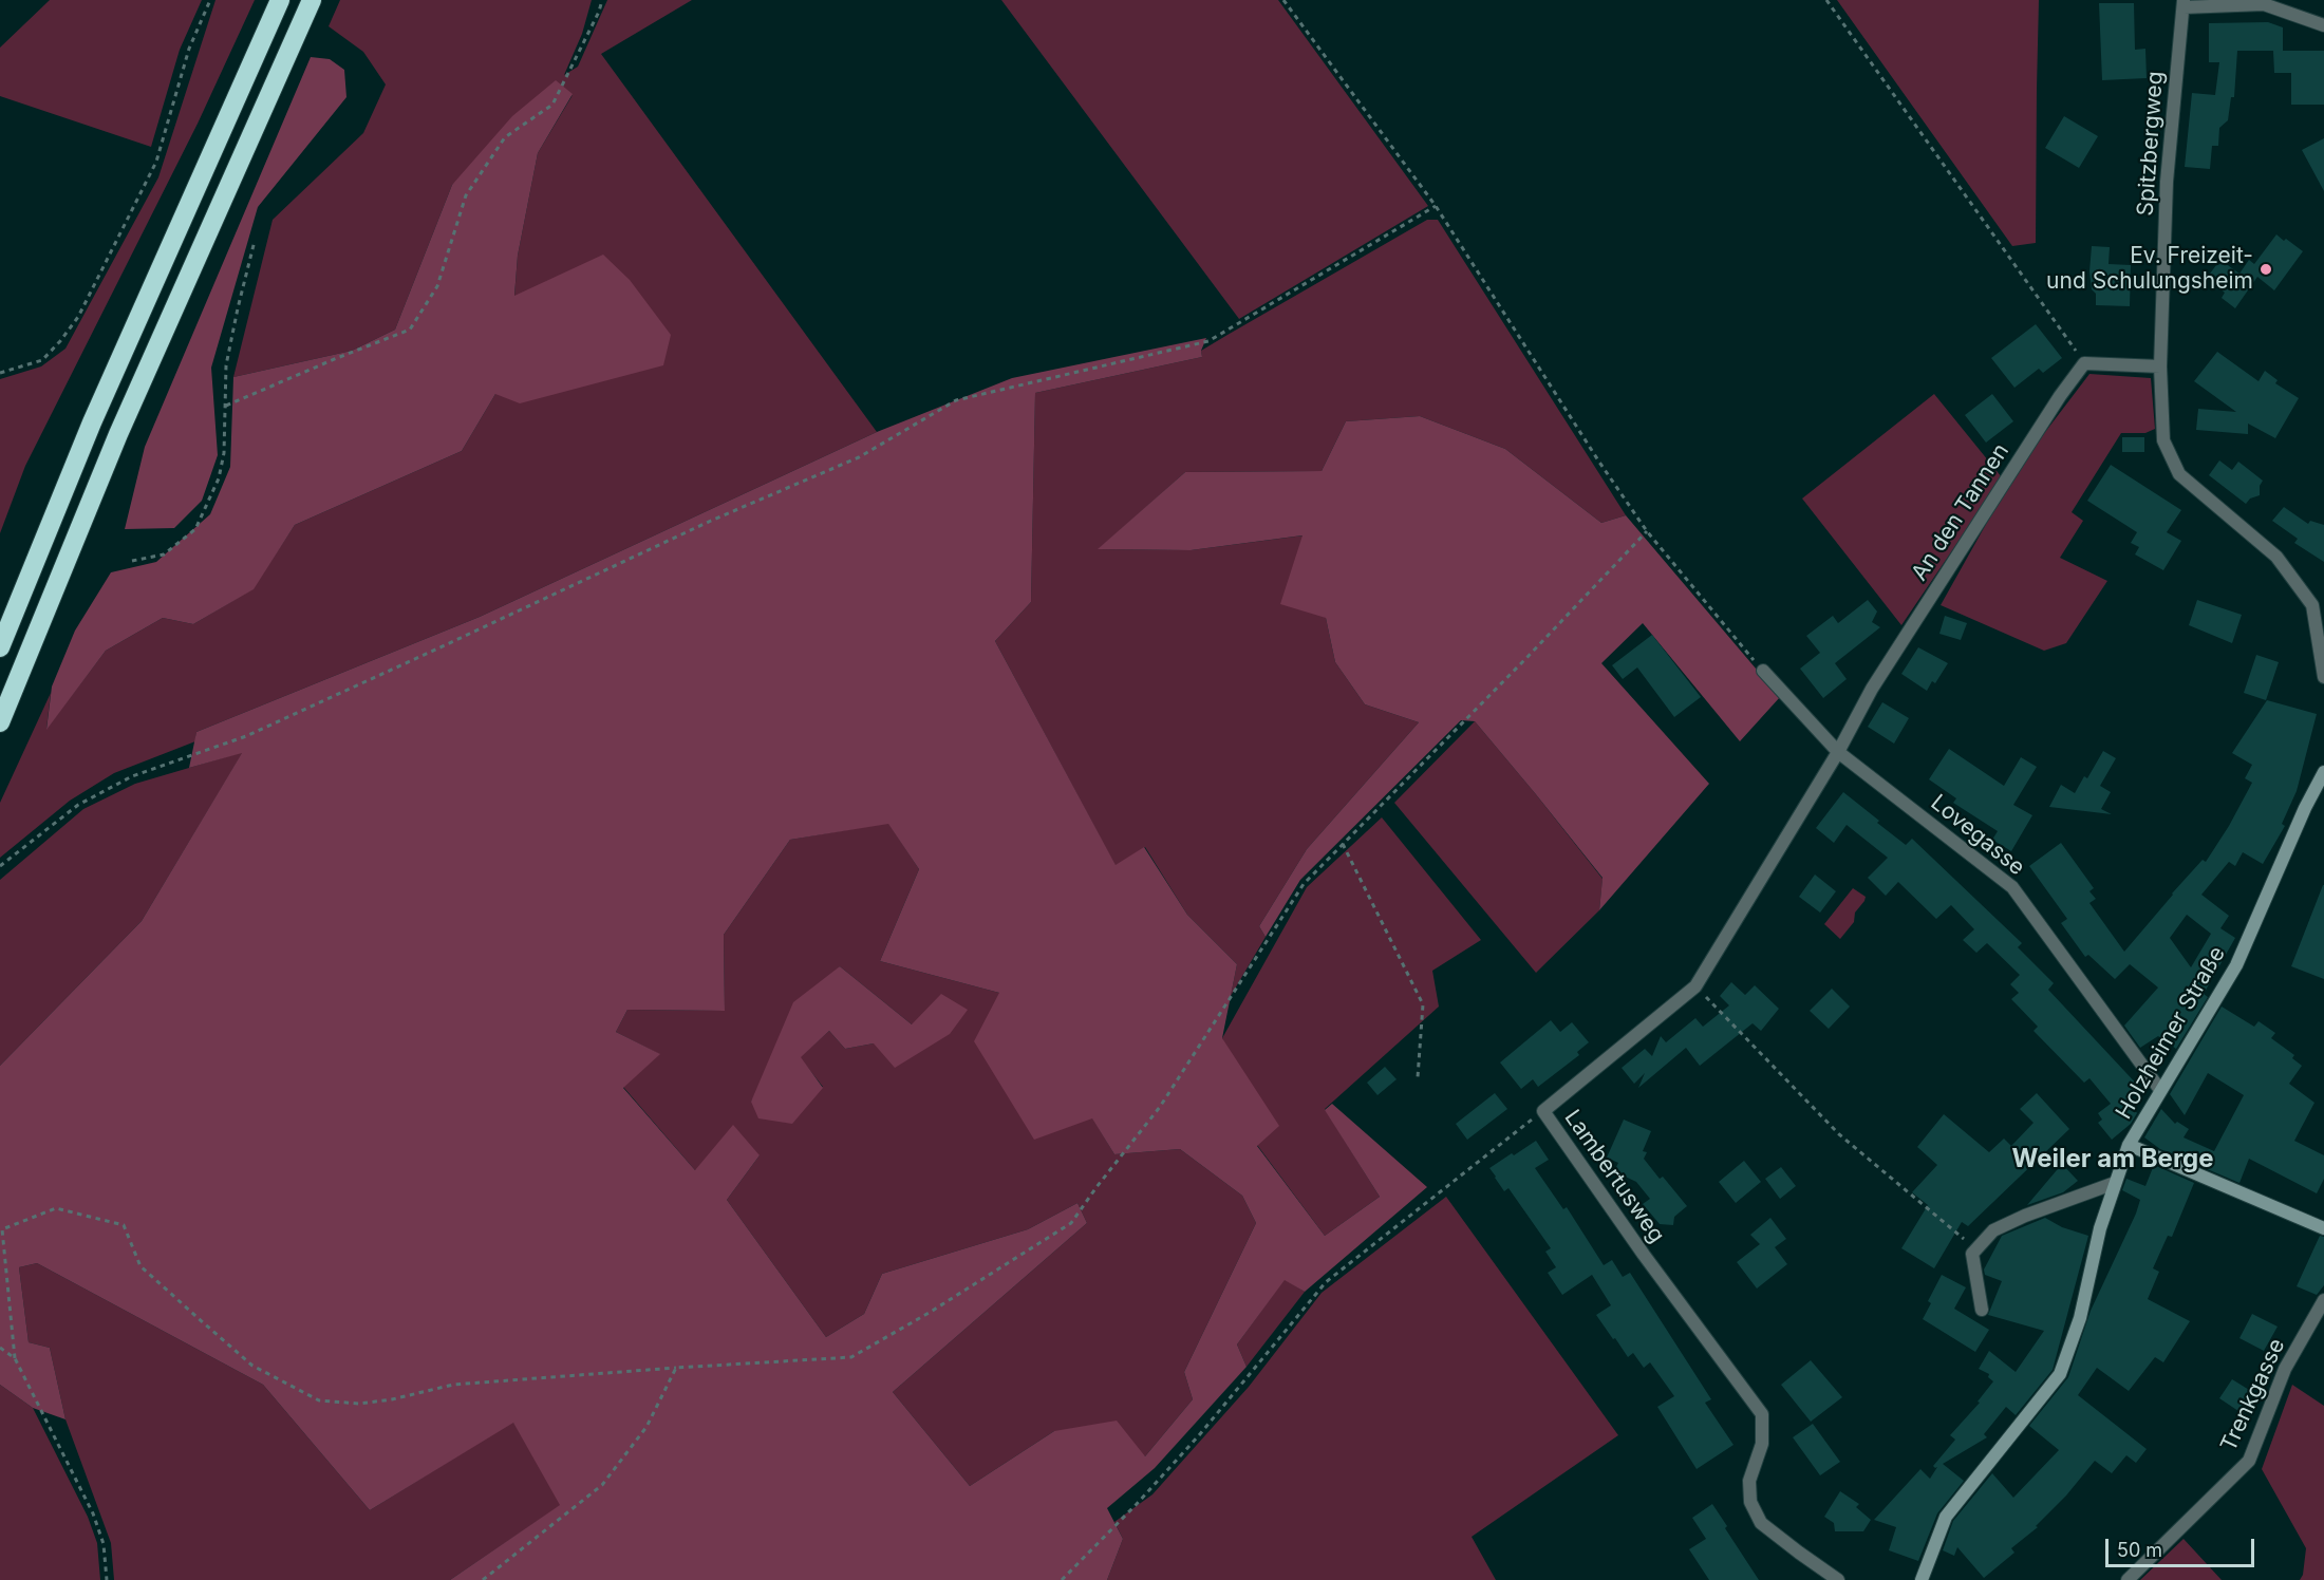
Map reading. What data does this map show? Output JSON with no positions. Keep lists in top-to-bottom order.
{
  "streets": {
    "main road": ["Holzheimer Straße"],
    "street": [
      "Spitzbergweg",
      "An den Tannen",
      "Lovegasse",
      "Lambertusweg",
      "Trenkgasse"
    ]
  },
  "crossings": [
    ["An den Tannen", "Lovegasse"],
    ["An den Tannen", "Lambertusweg"],
    ["Lovegasse", "Holzheimer Straße"],
    ["Lovegasse", "Lambertusweg"]
  ],
  "districts": ["Weiler am Berge"],
  "places": ["Ev. Freizeit- und Schulungsheim"],
  "scale_bar": "50 m"
}
